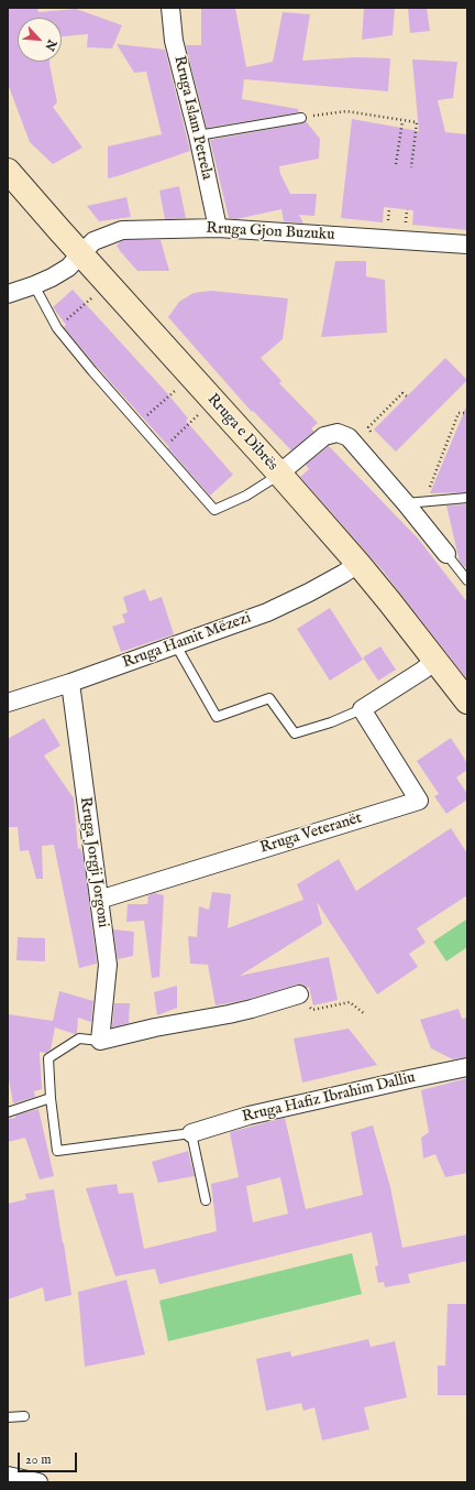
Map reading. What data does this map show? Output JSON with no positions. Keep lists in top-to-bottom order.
{
  "streets": {
    "main road": ["Rruga e Dibrës"],
    "street": [
      "Rruga Islam Petrela",
      "Rruga Gjon Buzuku",
      "Rruga Hamit Mëzezi",
      "Rruga Veteranët",
      "Rruga Jorgji Jorgoni",
      "Rruga Hafiz Ibrahim Dalliu"
    ]
  },
  "crossings": [
    ["Rruga Islam Petrela", "Rruga Gjon Buzuku"],
    ["Rruga Gjon Buzuku", "Rruga e Dibrës"],
    ["Rruga e Dibrës", "Rruga Hamit Mëzezi"],
    ["Rruga Hamit Mëzezi", "Rruga Jorgji Jorgoni"],
    ["Rruga Veteranët", "Rruga Jorgji Jorgoni"]
  ],
  "scale_bar": "20 m",
  "north": "bottom right"
}
